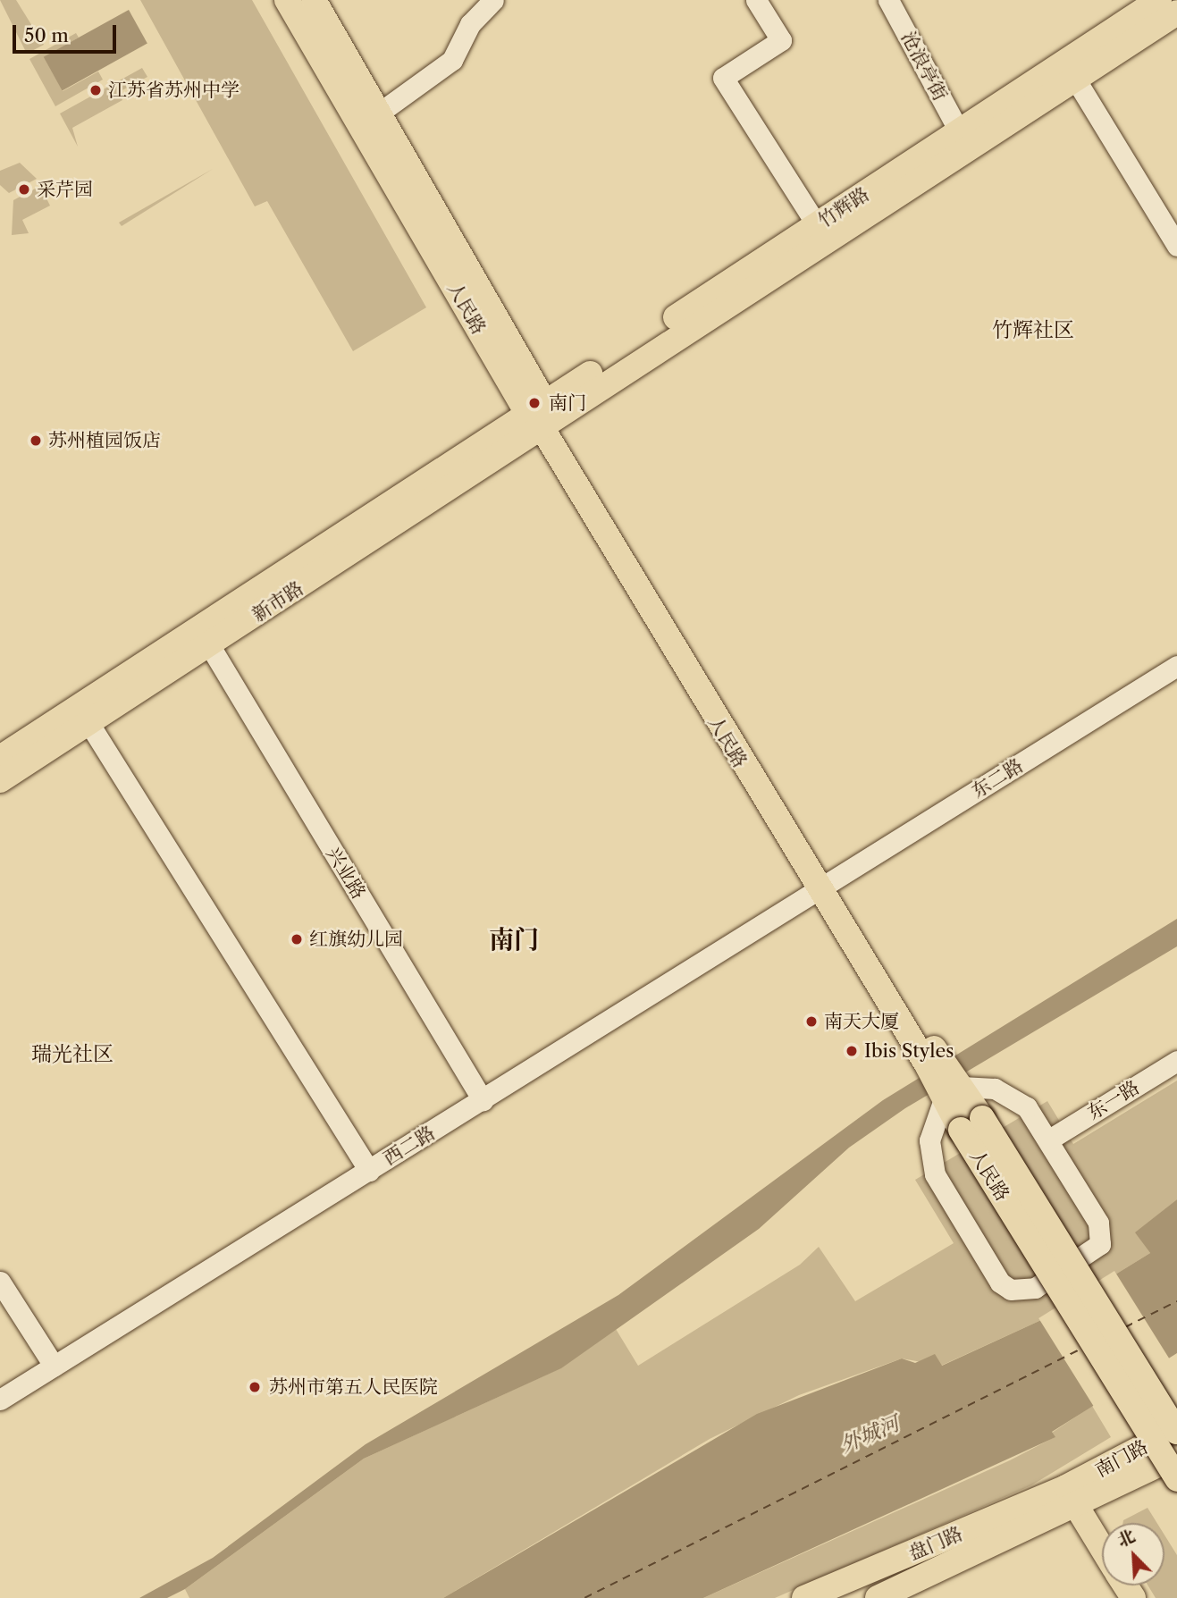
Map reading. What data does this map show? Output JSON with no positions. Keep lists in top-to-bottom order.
{
  "streets": {
    "main road": [
      "竹辉路",
      "人民路",
      "新市路",
      "南门路",
      "盘门路"
    ],
    "street": [
      "沧浪亭街",
      "东二路",
      "兴业路",
      "东一路",
      "西二路"
    ]
  },
  "crossings": [
    ["沧浪亭街", "竹辉路"],
    ["竹辉路", "人民路"],
    ["竹辉路", "新市路"],
    ["人民路", "新市路"],
    ["人民路", "东二路"],
    ["人民路", "西二路"],
    ["人民路", "南门路"],
    ["新市路", "兴业路"],
    ["东二路", "西二路"],
    ["兴业路", "西二路"],
    ["南门路", "盘门路"]
  ],
  "districts": ["竹辉社区", "南门", "瑞光社区"],
  "water": ["外城河"],
  "places": [
    "江苏省苏州中学",
    "采芹园",
    "南门",
    "苏州植园饭店",
    "红旗幼儿园",
    "南天大厦",
    "Ibis Styles",
    "苏州市第五人民医院"
  ],
  "scale_bar": "50 m",
  "north": "top left"
}
